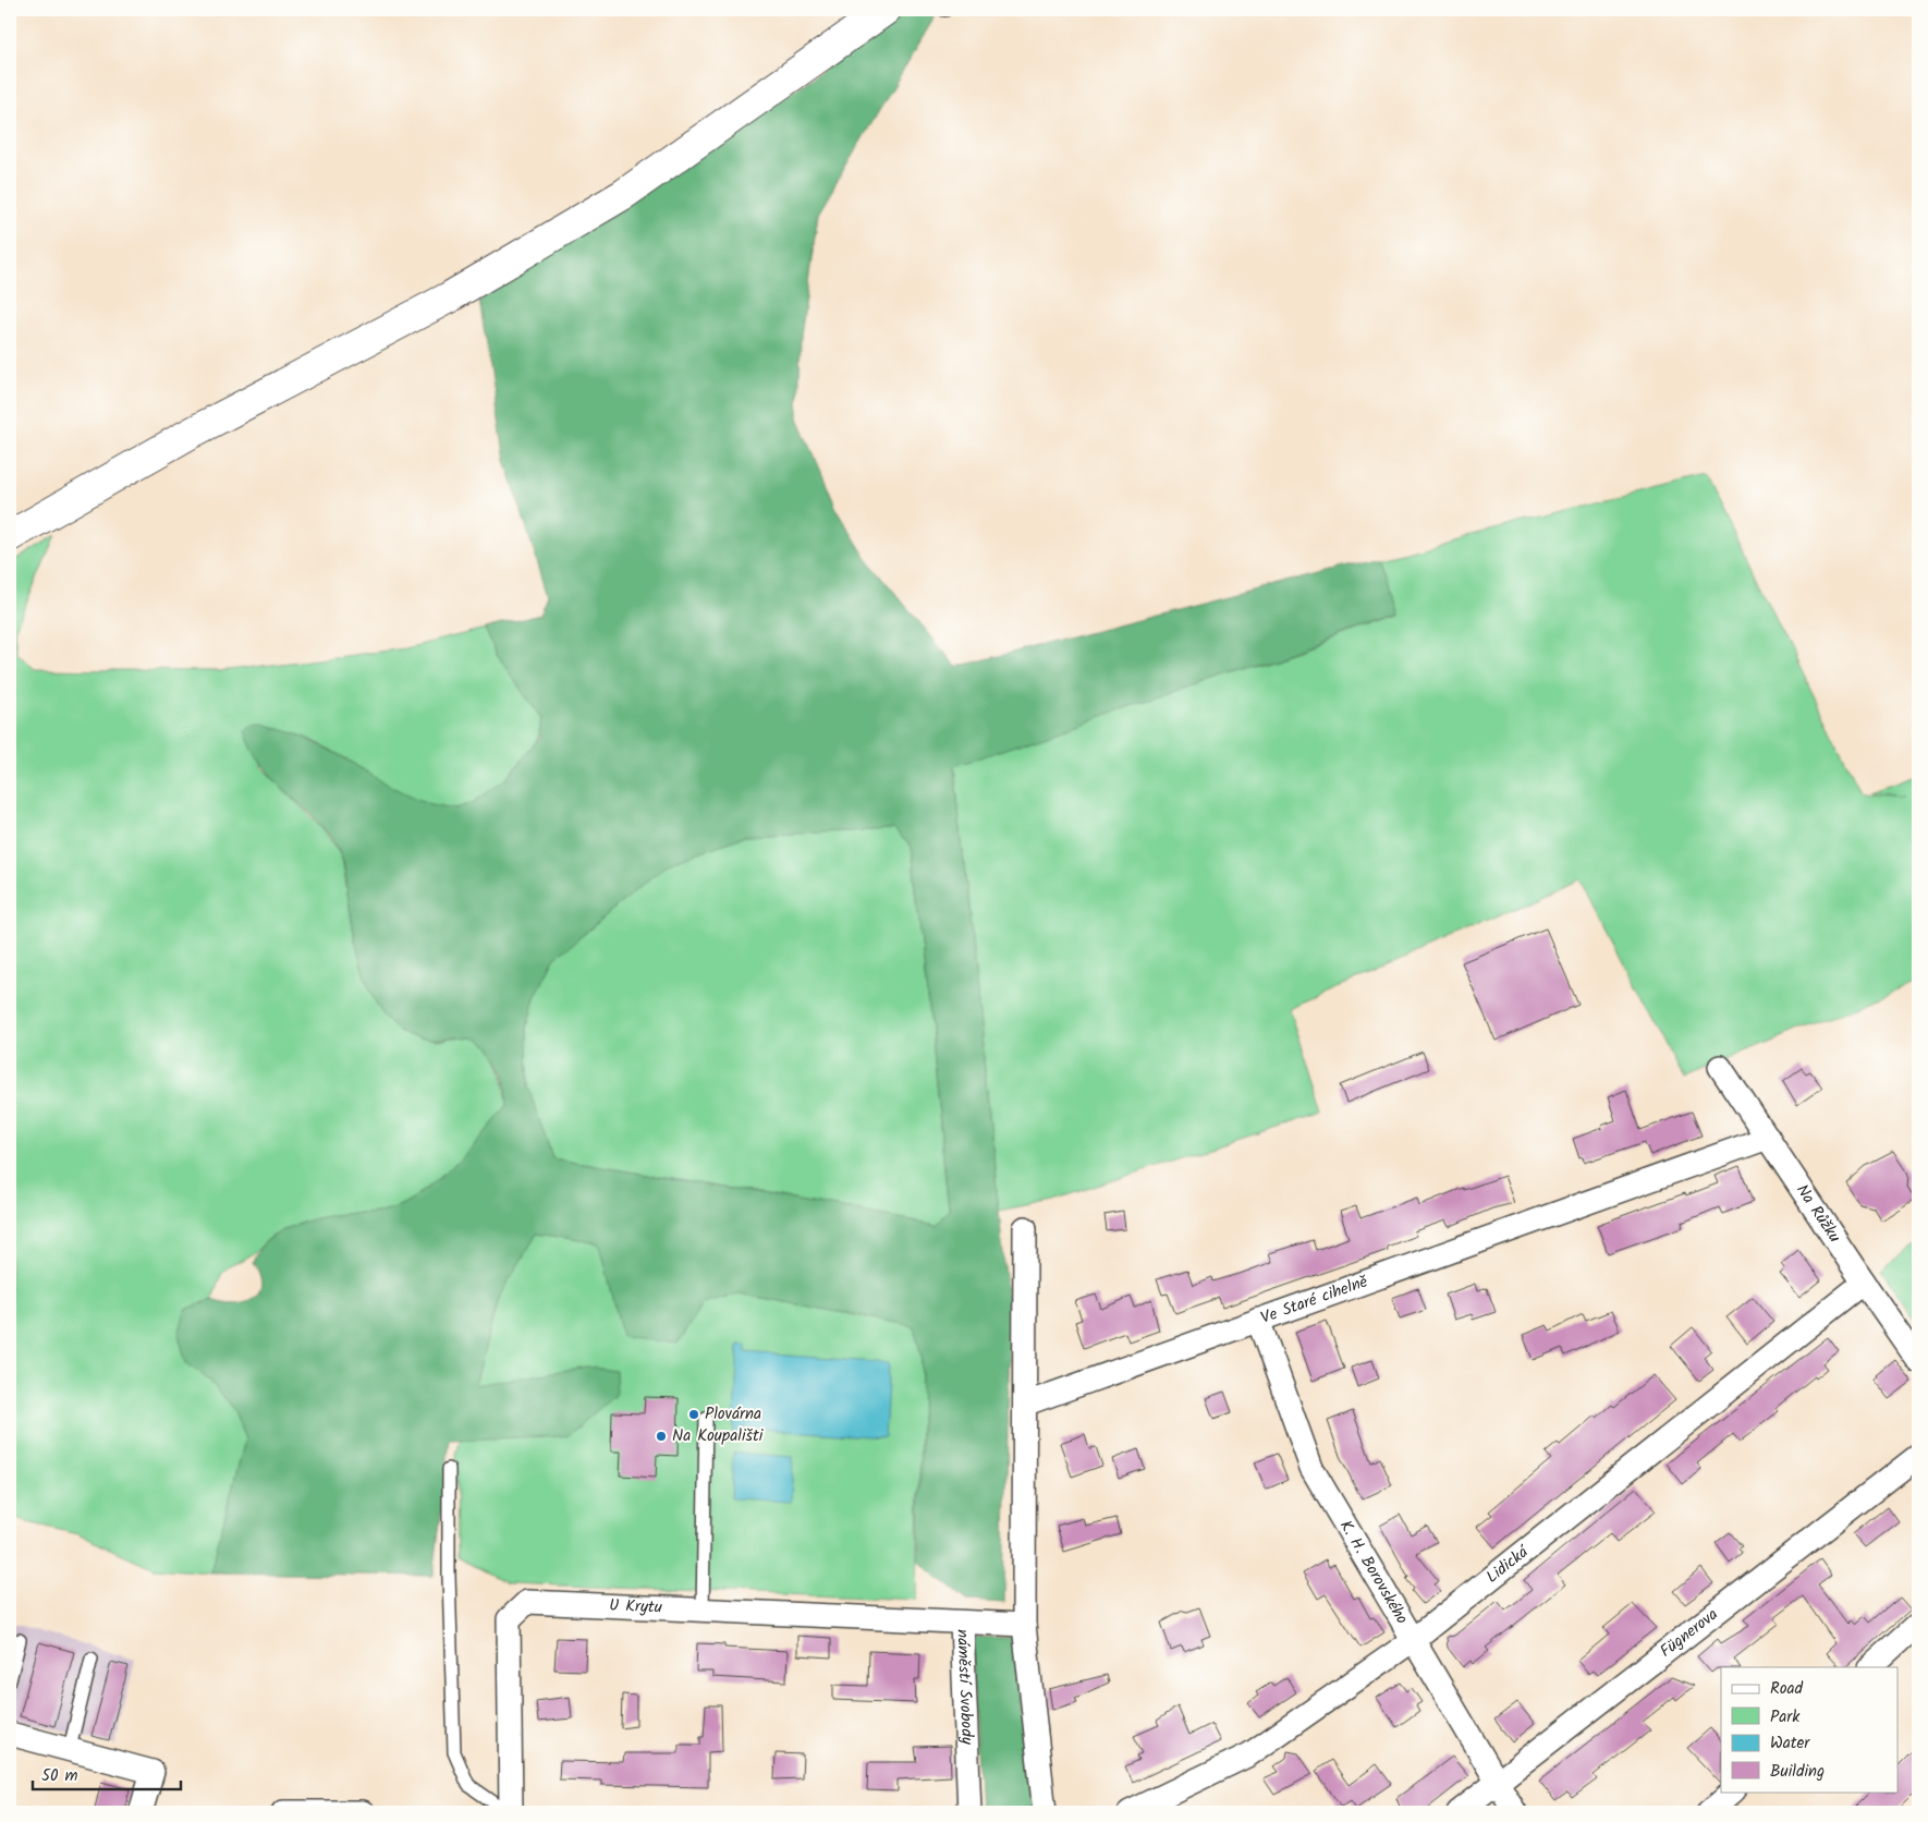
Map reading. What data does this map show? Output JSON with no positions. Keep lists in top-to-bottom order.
{
  "streets": {
    "street": [
      "Na Růžku",
      "Ve Staré cihelně",
      "Lidická",
      "K. H. Borovského",
      "U Krytu",
      "Fügnerova",
      "náměstí Svobody"
    ]
  },
  "crossings": [
    ["Na Růžku", "Ve Staré cihelně"],
    ["Na Růžku", "Lidická"],
    ["Ve Staré cihelně", "K. H. Borovského"],
    ["Lidická", "K. H. Borovského"],
    ["K. H. Borovského", "Fügnerova"],
    ["U Krytu", "náměstí Svobody"]
  ],
  "places": ["Plovárna", "Na Koupališti"],
  "legend": [
    "Road",
    "Park",
    "Water",
    "Building"
  ],
  "scale_bar": "50 m"
}
